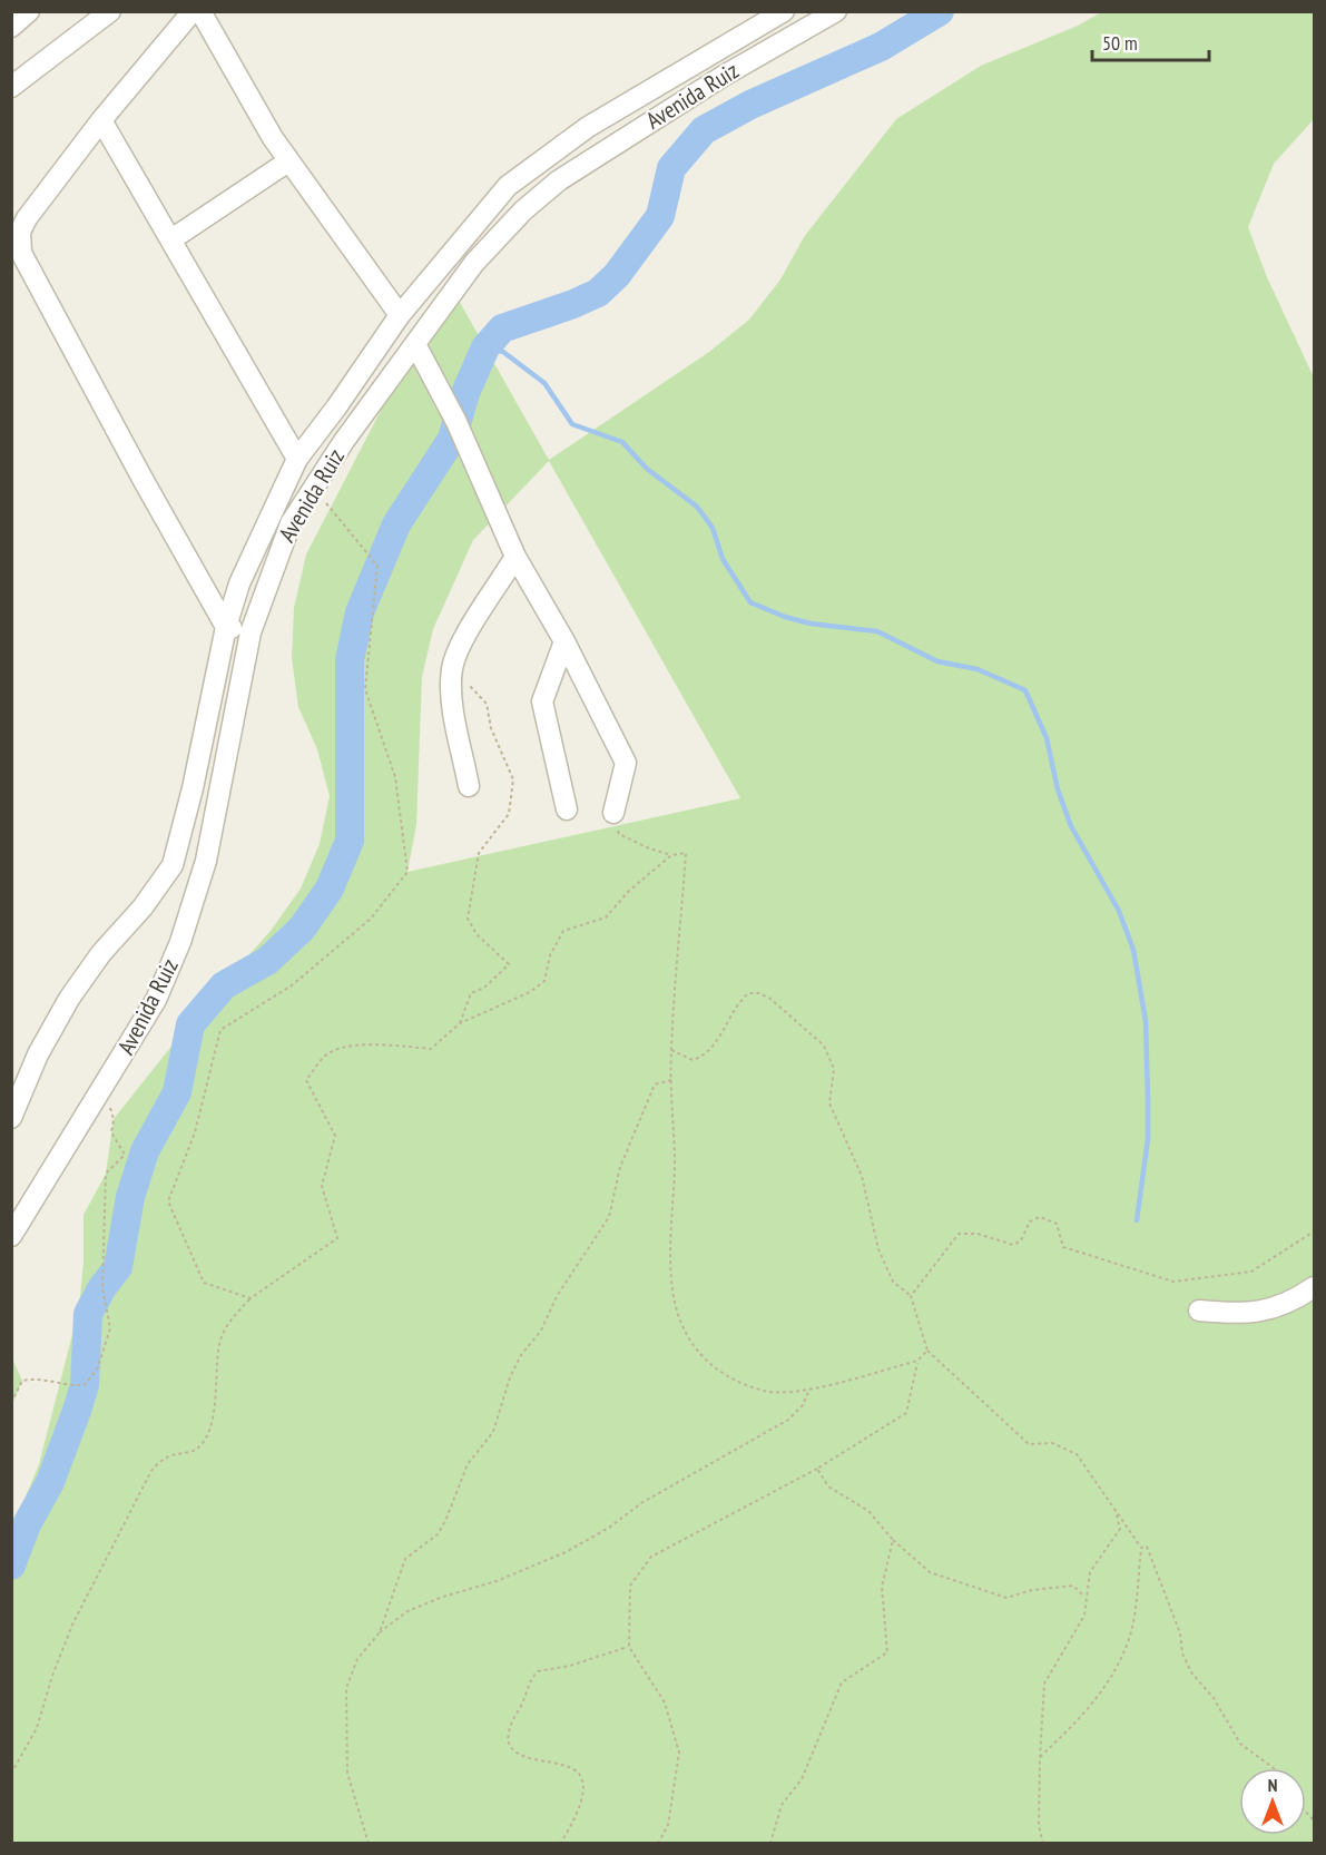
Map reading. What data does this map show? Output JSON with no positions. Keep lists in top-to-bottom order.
{
  "streets": {
    "street": ["Avenida Ruiz"]
  },
  "scale_bar": "50 m",
  "north": "top"
}
